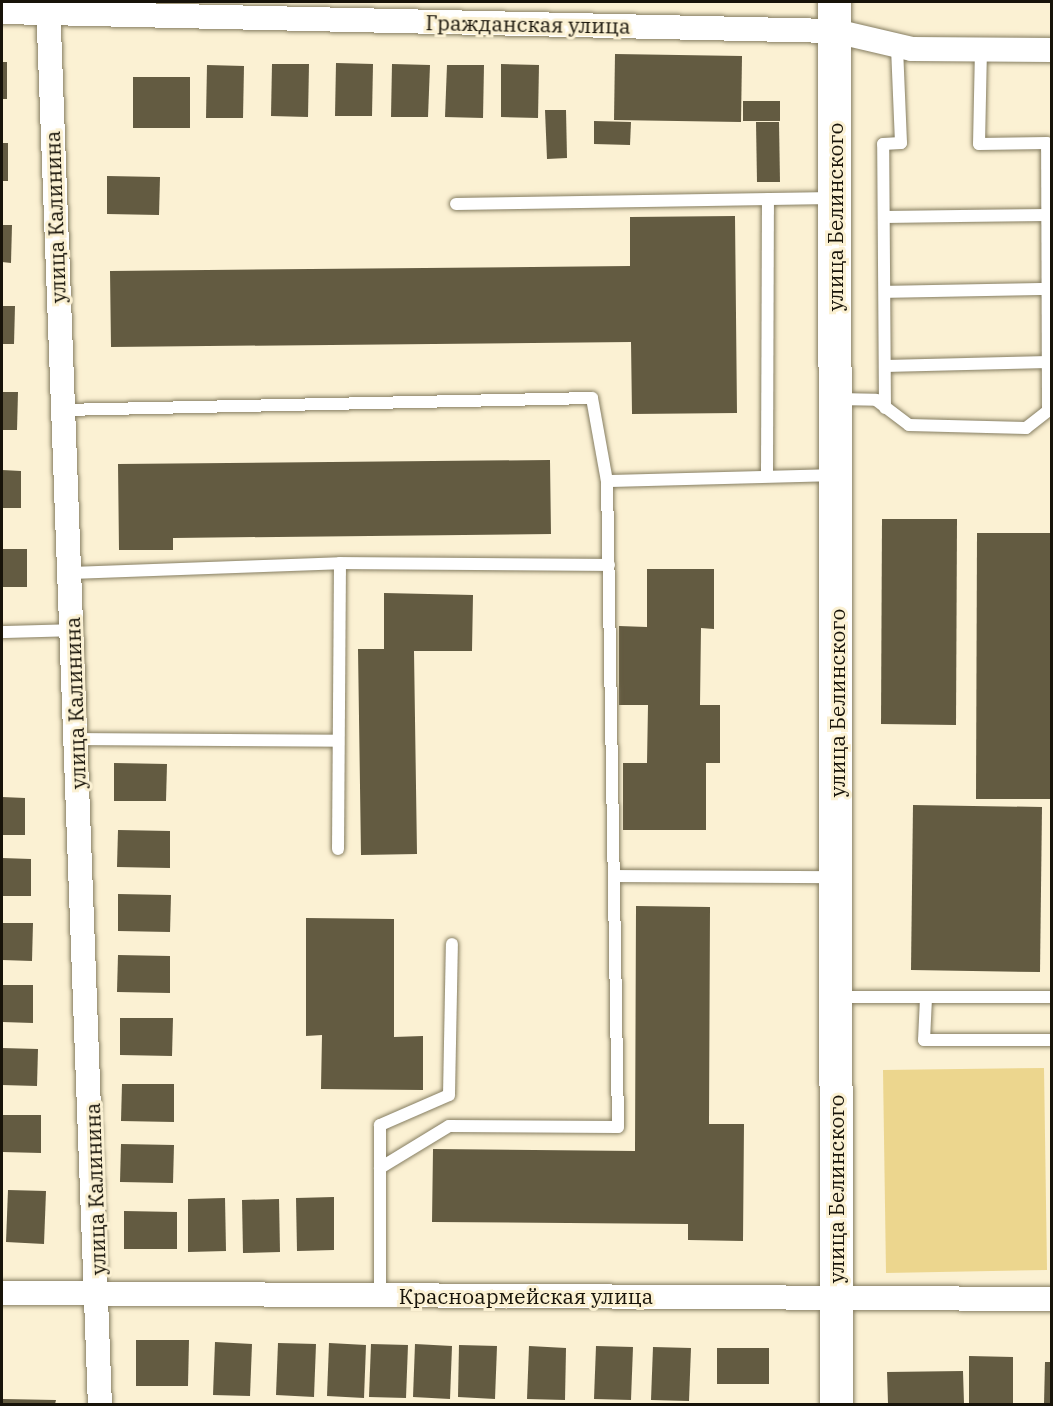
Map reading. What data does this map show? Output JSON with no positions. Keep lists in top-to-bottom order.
{
  "streets": {
    "street": [
      "Гражданская улица",
      "улица Калинина",
      "улица Белинского",
      "Красноармейская улица"
    ]
  },
  "crossings": [
    ["Гражданская улица", "улица Калинина"],
    ["Гражданская улица", "улица Белинского"],
    ["улица Калинина", "Красноармейская улица"],
    ["улица Белинского", "Красноармейская улица"]
  ]
}
